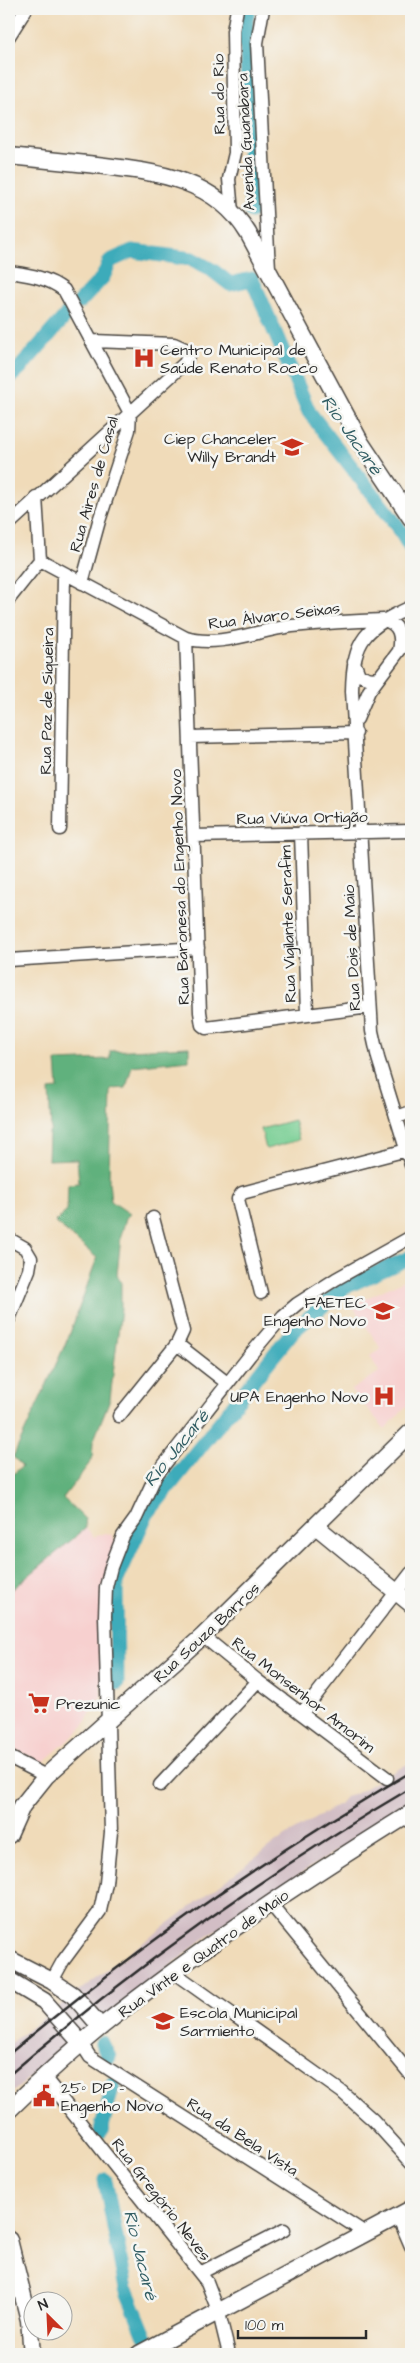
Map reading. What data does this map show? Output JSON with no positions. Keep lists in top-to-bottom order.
{
  "streets": {
    "main road": ["Rua Souza Barros", "Rua Vinte e Quatro de Maio"],
    "street": [
      "Rua do Rio",
      "Avenida Guanabara",
      "Rua Aires de Casal",
      "Rua Álvaro Seixas",
      "Rua Paz de Siqueira",
      "Rua Viúva Ortigão",
      "Rua Baronesa do Engenho Novo",
      "Rua Vigilante Serafim",
      "Rua Dois de Maio",
      "Rua Monsenhor Amorim",
      "Rua da Bela Vista",
      "Rua Gregório Neves"
    ]
  },
  "crossings": [
    ["Rua Aires de Casal", "Rua Álvaro Seixas"],
    ["Rua Álvaro Seixas", "Rua Paz de Siqueira"],
    ["Rua Álvaro Seixas", "Rua Baronesa do Engenho Novo"],
    ["Rua Álvaro Seixas", "Rua Dois de Maio"],
    ["Rua Viúva Ortigão", "Rua Baronesa do Engenho Novo"],
    ["Rua Viúva Ortigão", "Rua Vigilante Serafim"],
    ["Rua Viúva Ortigão", "Rua Dois de Maio"],
    ["Rua Baronesa do Engenho Novo", "Rua Vigilante Serafim"],
    ["Rua Baronesa do Engenho Novo", "Rua Dois de Maio"],
    ["Rua Souza Barros", "Rua Monsenhor Amorim"],
    ["Rua Vinte e Quatro de Maio", "Rua da Bela Vista"],
    ["Rua Vinte e Quatro de Maio", "Rua Gregório Neves"]
  ],
  "water": ["Rio Jacaré"],
  "places": {
    "hospital": ["Centro Municipal de Saúde Renato Rocco", "UPA Engenho Novo"],
    "school or university": ["Ciep Chanceler Willy Brandt", "FAETEC Engenho Novo", "Escola Municipal Sarmiento"],
    "supermarket": ["Prezunic"],
    "public building": ["25º DP - Engenho Novo"]
  },
  "scale_bar": "100 m",
  "north": "top left"
}
